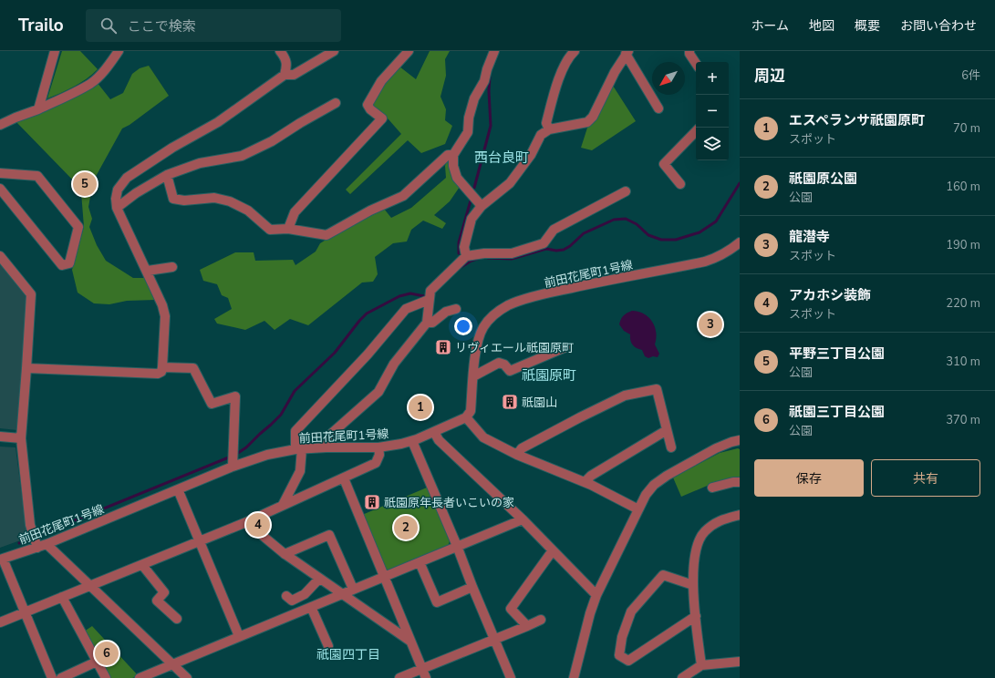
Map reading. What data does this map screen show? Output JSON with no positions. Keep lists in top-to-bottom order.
{
  "streets": {
    "street": ["前田花尾町1号線"]
  },
  "districts": ["西台良町", "祇園原町", "祇園四丁目"],
  "places": {
    "building": ["リヴィエール祇園原町", "祇園山", "祇園原年長者いこいの家"]
  },
  "north": "bottom left",
  "page": {
    "header": "Trailo",
    "search": "ここで検索",
    "nav": [
      "ホーム",
      "地図",
      "概要",
      "お問い合わせ"
    ],
    "heading": ["周辺", "6件"],
    "map_buttons": ["+", "−"],
    "list": [
      {
        "mark": "1",
        "name": "エスペランサ祇園原町",
        "note": "スポット",
        "value": "70 m"
      },
      {
        "mark": "2",
        "name": "祇園原公園",
        "note": "公園",
        "value": "160 m"
      },
      {
        "mark": "3",
        "name": "龍潜寺",
        "note": "スポット",
        "value": "190 m"
      },
      {
        "mark": "4",
        "name": "アカホシ装飾",
        "note": "スポット",
        "value": "220 m"
      },
      {
        "mark": "5",
        "name": "平野三丁目公園",
        "note": "公園",
        "value": "310 m"
      },
      {
        "mark": "6",
        "name": "祇園三丁目公園",
        "note": "公園",
        "value": "370 m"
      }
    ],
    "pins": [
      "5",
      "3",
      "1",
      "4",
      "2",
      "6"
    ],
    "buttons": ["保存", "共有"]
  }
}
